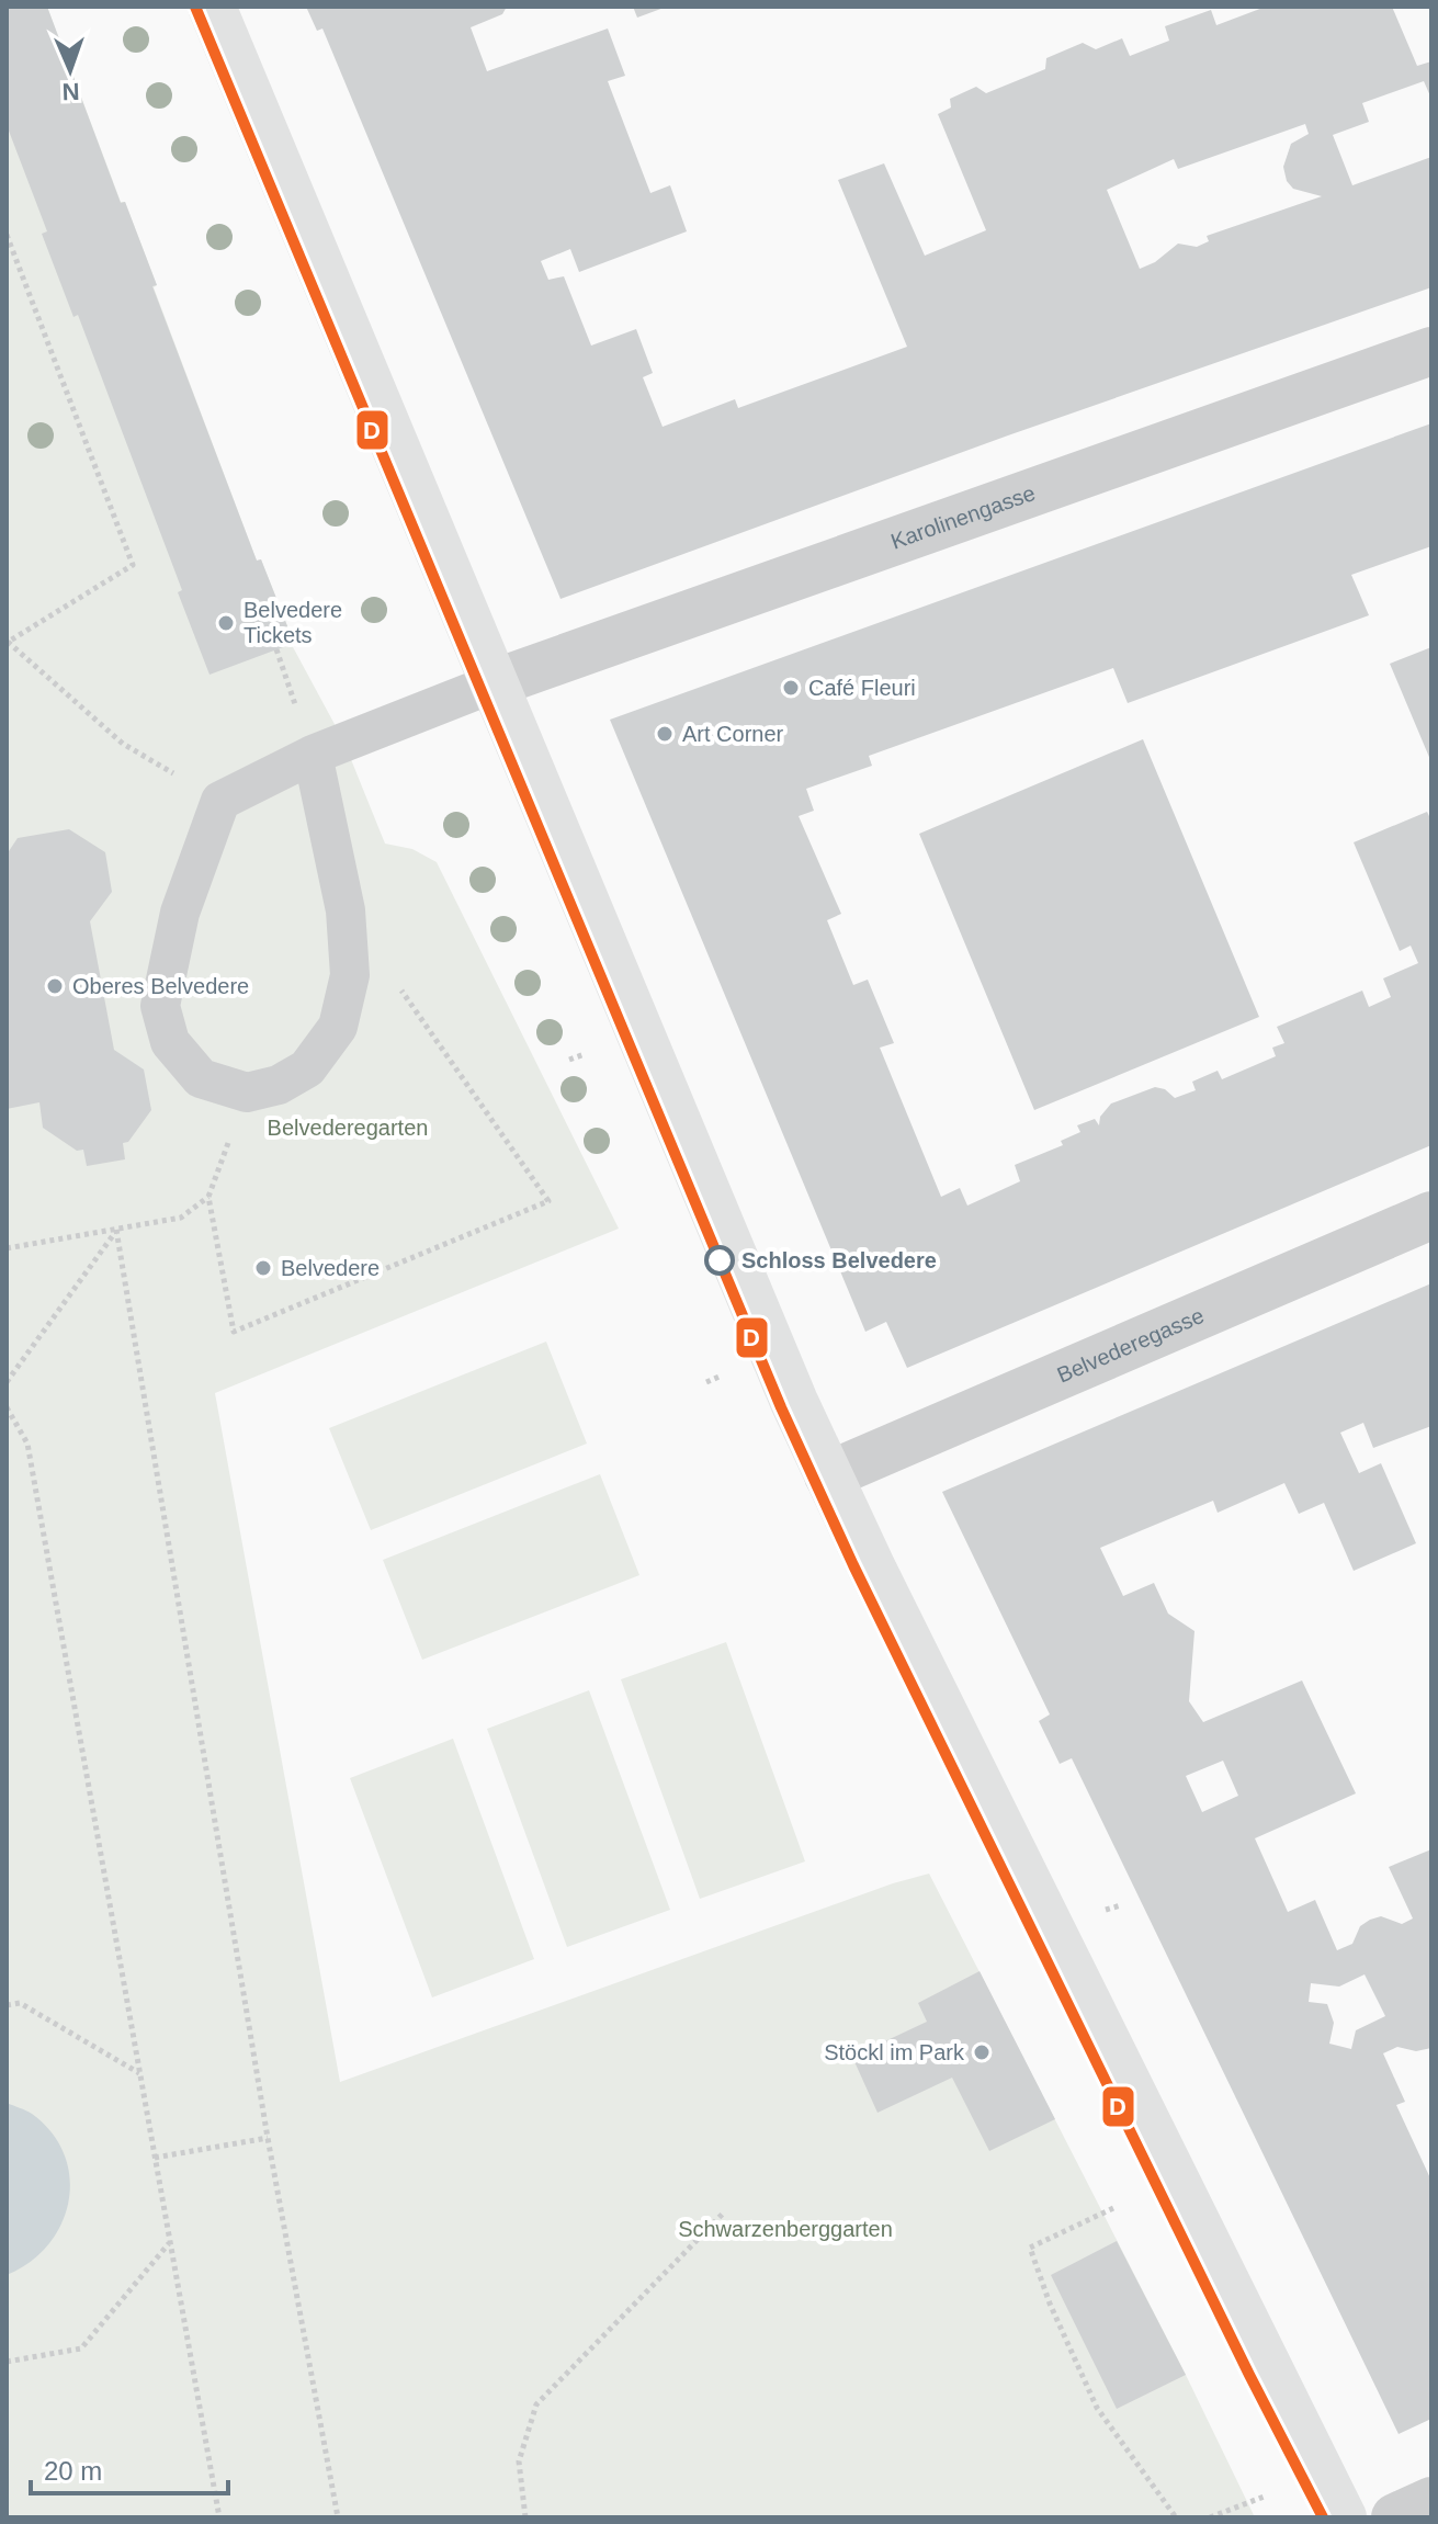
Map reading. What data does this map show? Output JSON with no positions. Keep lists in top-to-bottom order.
{
  "streets": {
    "street": ["Karolinengasse", "Belvederegasse"]
  },
  "parks": ["Belvederegarten", "Schwarzenberggarten"],
  "places": [
    "Belvedere Tickets",
    "Café Fleuri",
    "Art Corner",
    "Oberes Belvedere",
    "Schloss Belvedere",
    "Belvedere",
    "Stöckl im Park"
  ],
  "lines": ["transit line D"],
  "scale_bar": "20 m",
  "north": "bottom"
}
